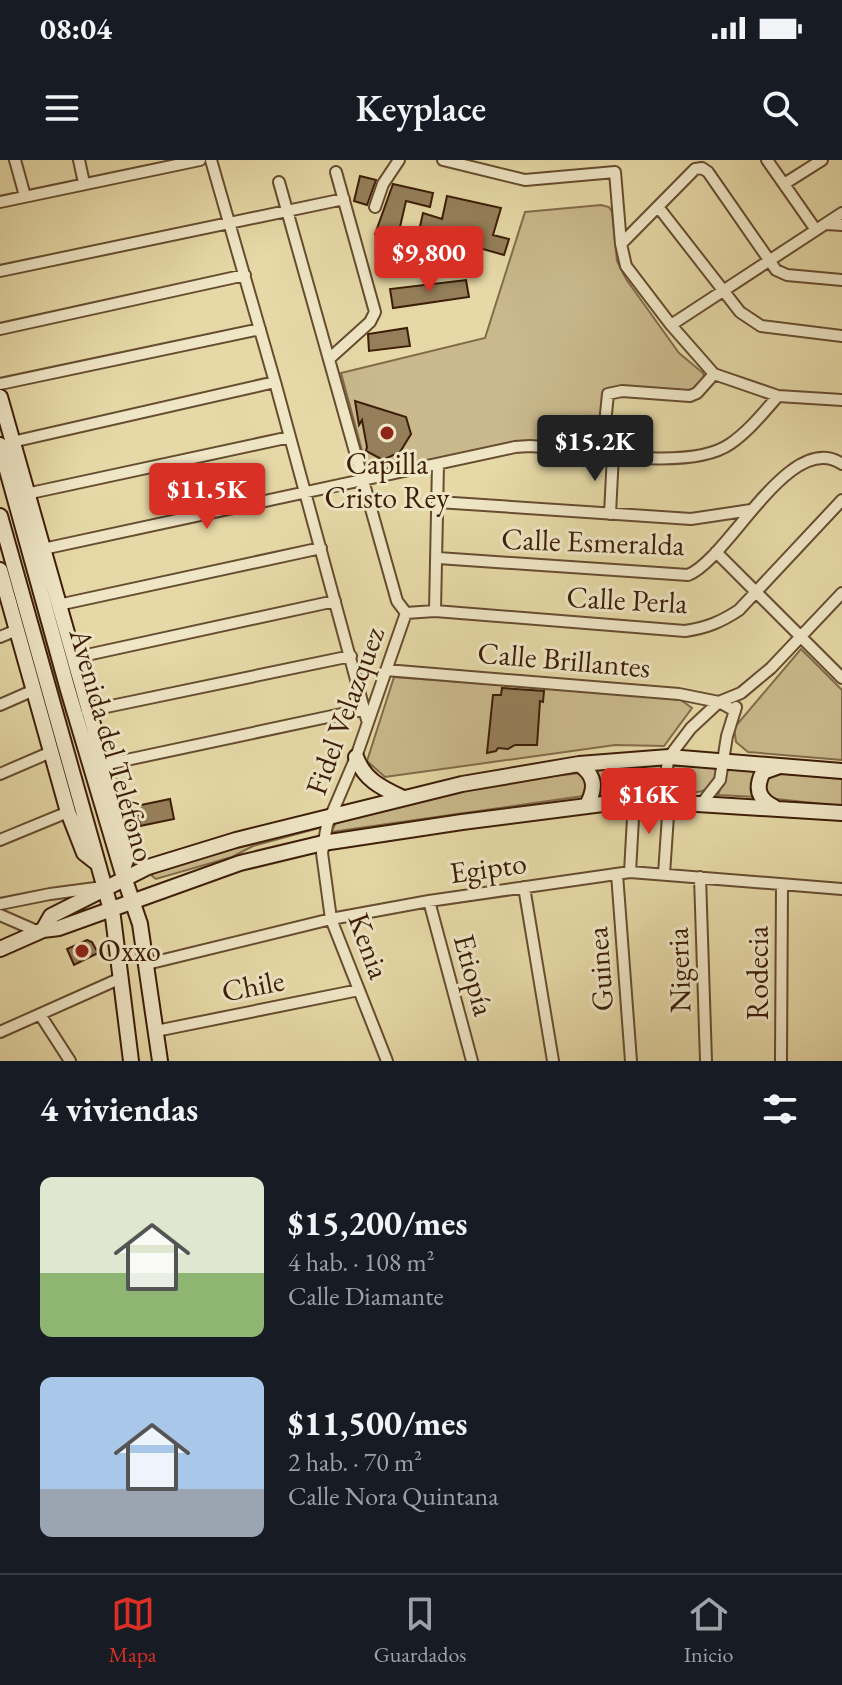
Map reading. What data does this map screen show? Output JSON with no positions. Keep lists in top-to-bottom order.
{
  "streets": {
    "main road": ["Avenida del Teléfono"],
    "street": [
      "Calle Esmeralda",
      "Calle Perla",
      "Calle Brillantes",
      "Fidel Velazquez",
      "Egipto",
      "Kenia",
      "Guinea",
      "Nigeria",
      "Rodecia",
      "Etiopía",
      "Chile"
    ]
  },
  "crossings": [
    ["Calle Perla", "Fidel Velazquez"],
    ["Calle Brillantes", "Fidel Velazquez"],
    ["Fidel Velazquez", "Kenia"],
    ["Avenida del Teléfono", "Egipto"],
    ["Avenida del Teléfono", "Chile"],
    ["Egipto", "Kenia"],
    ["Egipto", "Guinea"],
    ["Egipto", "Nigeria"],
    ["Egipto", "Rodecia"],
    ["Egipto", "Etiopía"],
    ["Kenia", "Chile"]
  ],
  "places": ["Capilla Cristo Rey", "Oxxo"],
  "page": {
    "status": "08:04",
    "header": "Keyplace",
    "price": [
      "$9,800",
      "$15.2K",
      "$11.5K",
      "$16K"
    ],
    "heading": "4 viviendas",
    "list": [
      {
        "name": "$15,200/mes",
        "note": "4 hab. · 108 m² · Calle Diamante"
      },
      {
        "name": "$11,500/mes",
        "note": "2 hab. · 70 m² · Calle Nora Quintana"
      }
    ],
    "tabs": ["Mapa", "Guardados", "Inicio"]
  }
}
